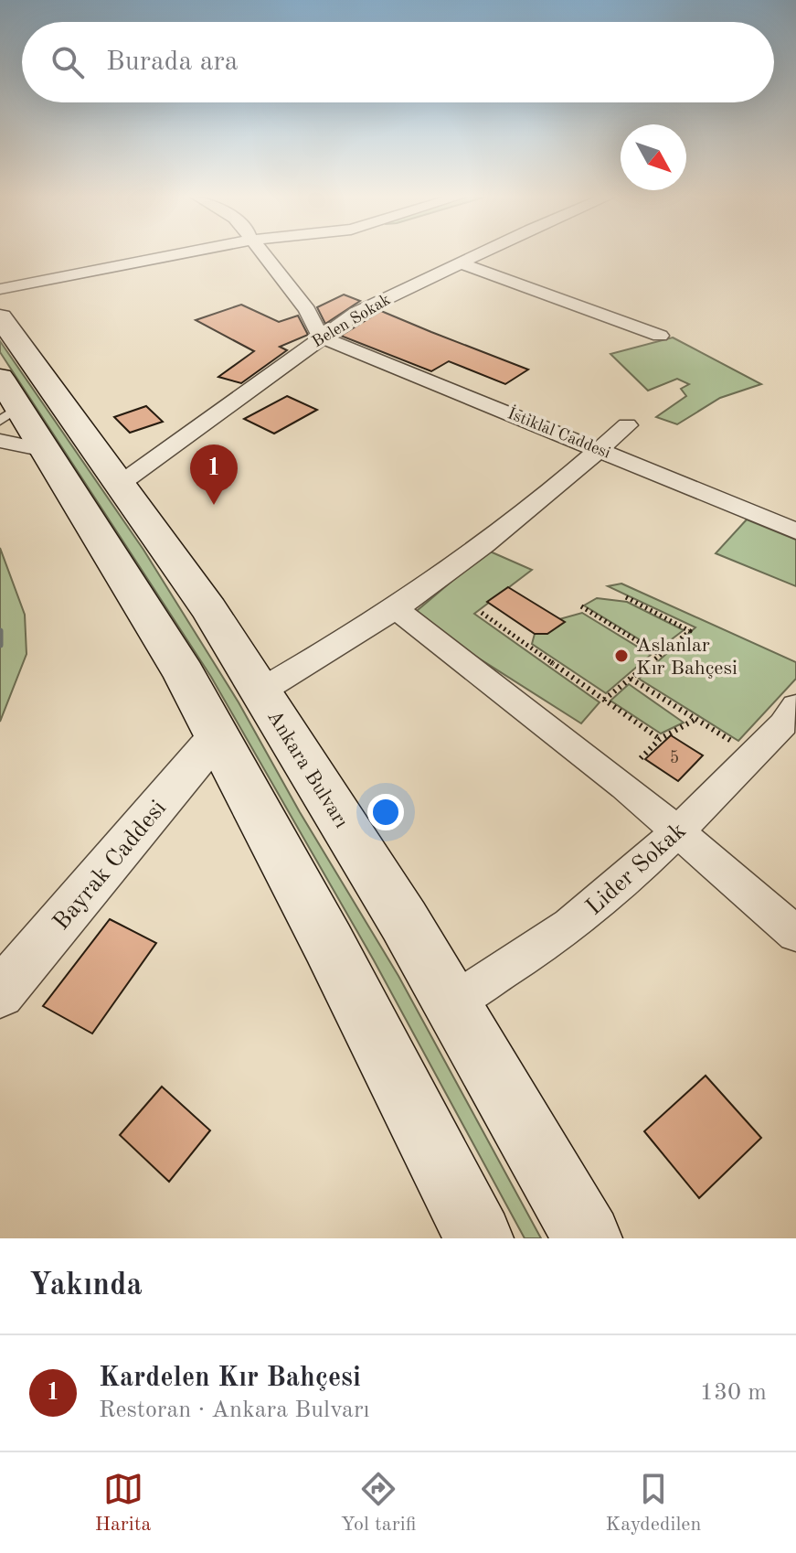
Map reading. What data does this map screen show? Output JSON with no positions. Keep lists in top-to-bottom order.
{
  "streets": {
    "main road": ["Ankara Bulvarı"],
    "street": [
      "Belen Sokak",
      "İstiklal Caddesi",
      "Bayrak Caddesi",
      "Lider Sokak"
    ]
  },
  "crossings": [
    ["Belen Sokak", "İstiklal Caddesi"],
    ["Belen Sokak", "Ankara Bulvarı"],
    ["Ankara Bulvarı", "Lider Sokak"]
  ],
  "places": ["Aslanlar Kır Bahçesi"],
  "house_numbers": ["5"],
  "north": "bottom right",
  "page": {
    "search": "Burada ara",
    "pins": "1",
    "heading": "Yakında",
    "list": [
      {
        "mark": "1",
        "name": "Kardelen Kır Bahçesi",
        "note": "Restoran · Ankara Bulvarı",
        "value": "130 m"
      }
    ],
    "nav": ["Harita", "Yol tarifi", "Kaydedilen"]
  }
}
